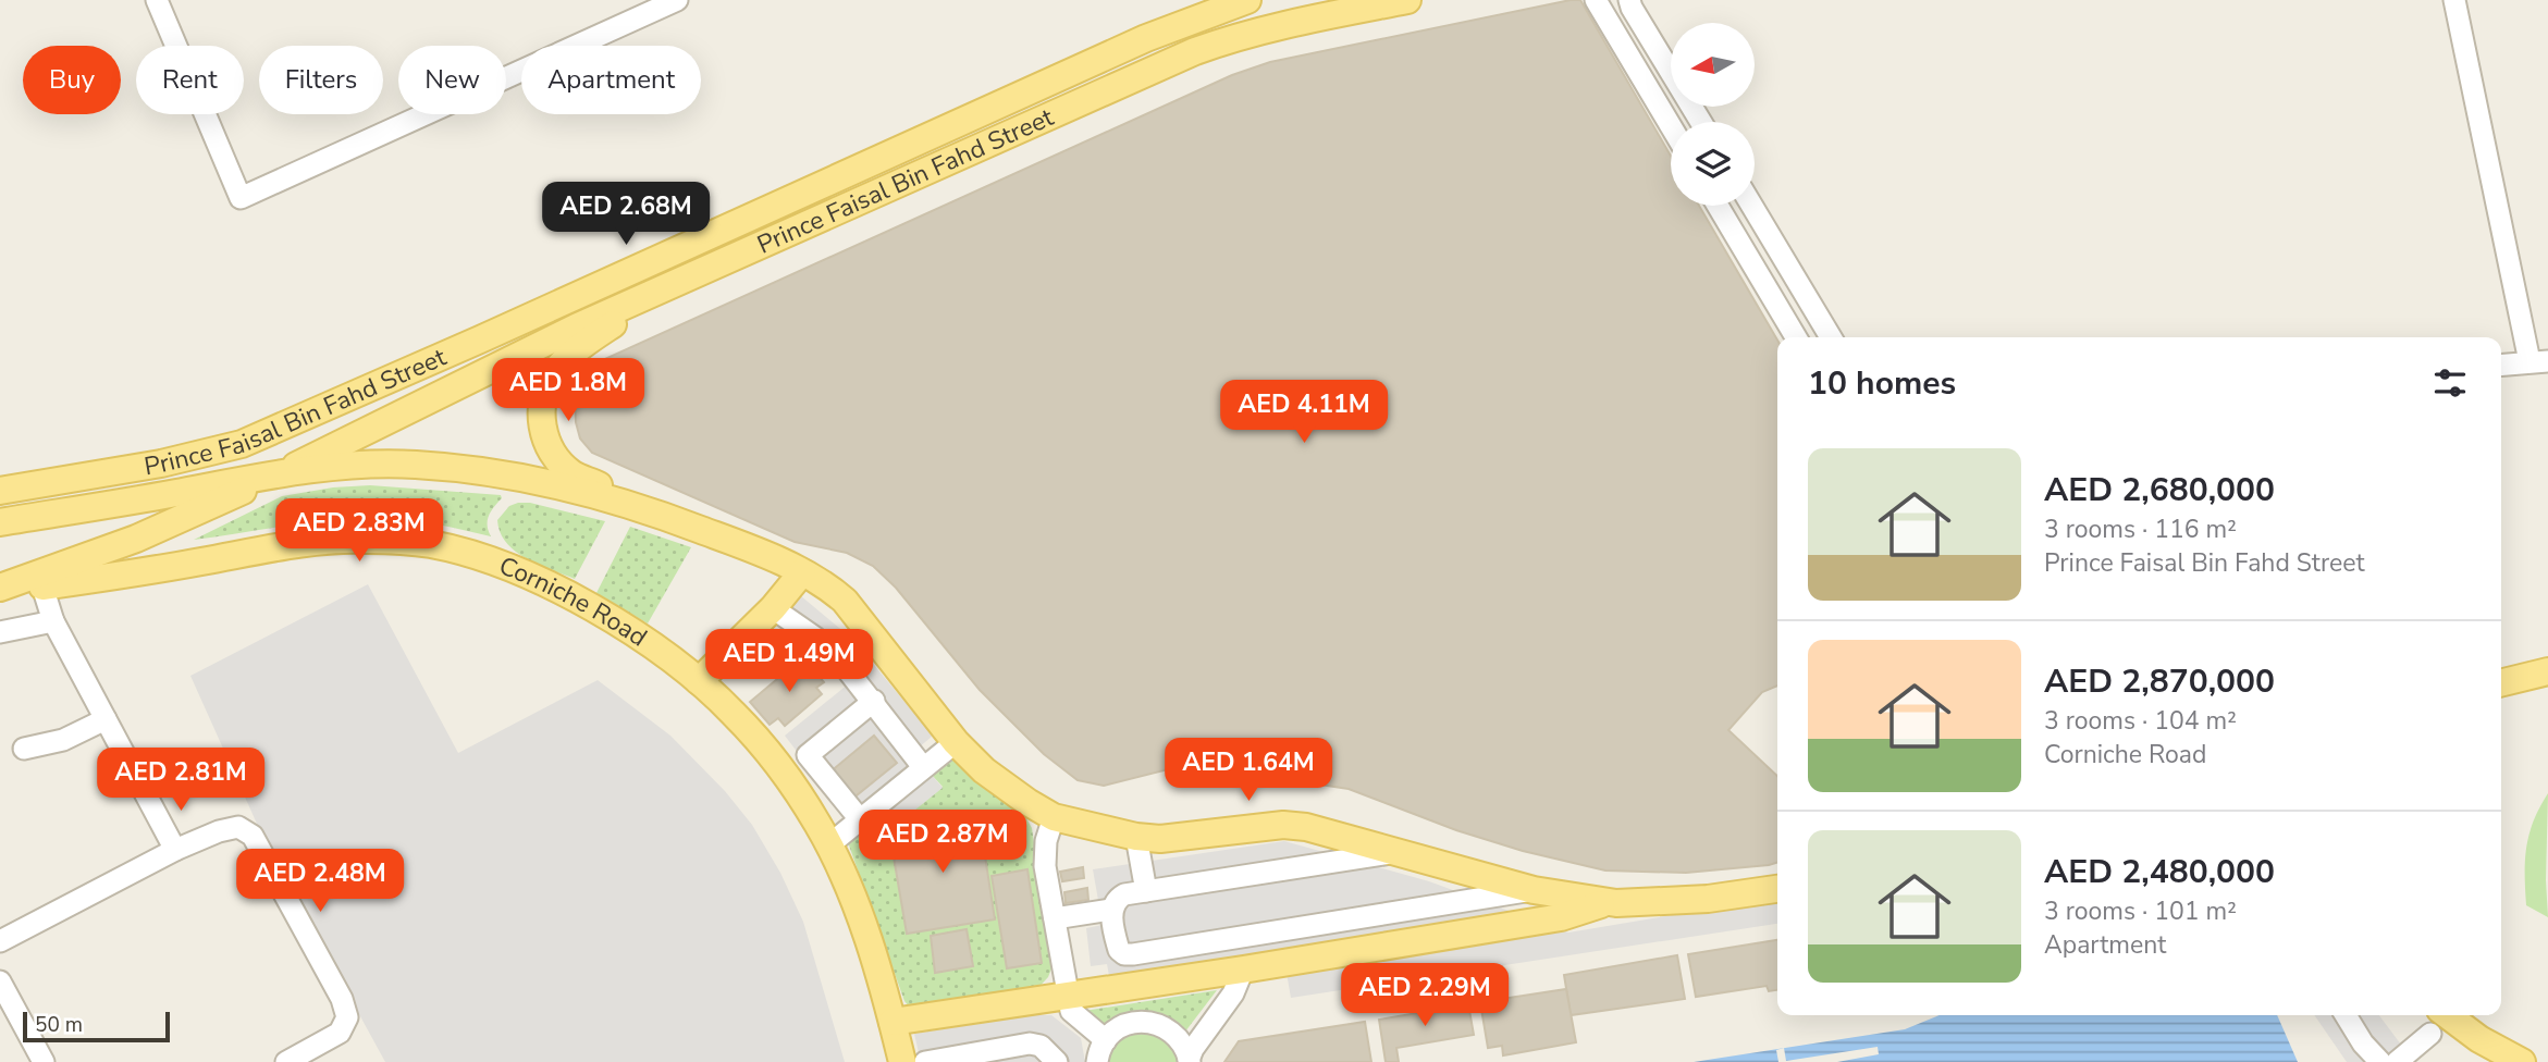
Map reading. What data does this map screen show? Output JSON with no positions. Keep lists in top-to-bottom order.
{
  "streets": {
    "main road": ["Prince Faisal Bin Fahd Street", "Corniche Road"]
  },
  "scale_bar": "50 m",
  "north": "left",
  "page": {
    "chip": [
      "Buy",
      "Rent",
      "Filters",
      "New",
      "Apartment"
    ],
    "price": [
      "AED 2.68M",
      "AED 1.8M",
      "AED 4.11M",
      "AED 2.83M",
      "AED 1.49M",
      "AED 1.64M",
      "AED 2.81M",
      "AED 2.87M",
      "AED 2.48M",
      "AED 2.29M"
    ],
    "heading": "10 homes",
    "list": [
      {
        "name": "AED 2,680,000",
        "note": "3 rooms · 116 m² · Prince Faisal Bin Fahd Street"
      },
      {
        "name": "AED 2,870,000",
        "note": "3 rooms · 104 m² · Corniche Road"
      },
      {
        "name": "AED 2,480,000",
        "note": "3 rooms · 101 m² · Apartment"
      }
    ],
    "scale": "50 m"
  }
}
